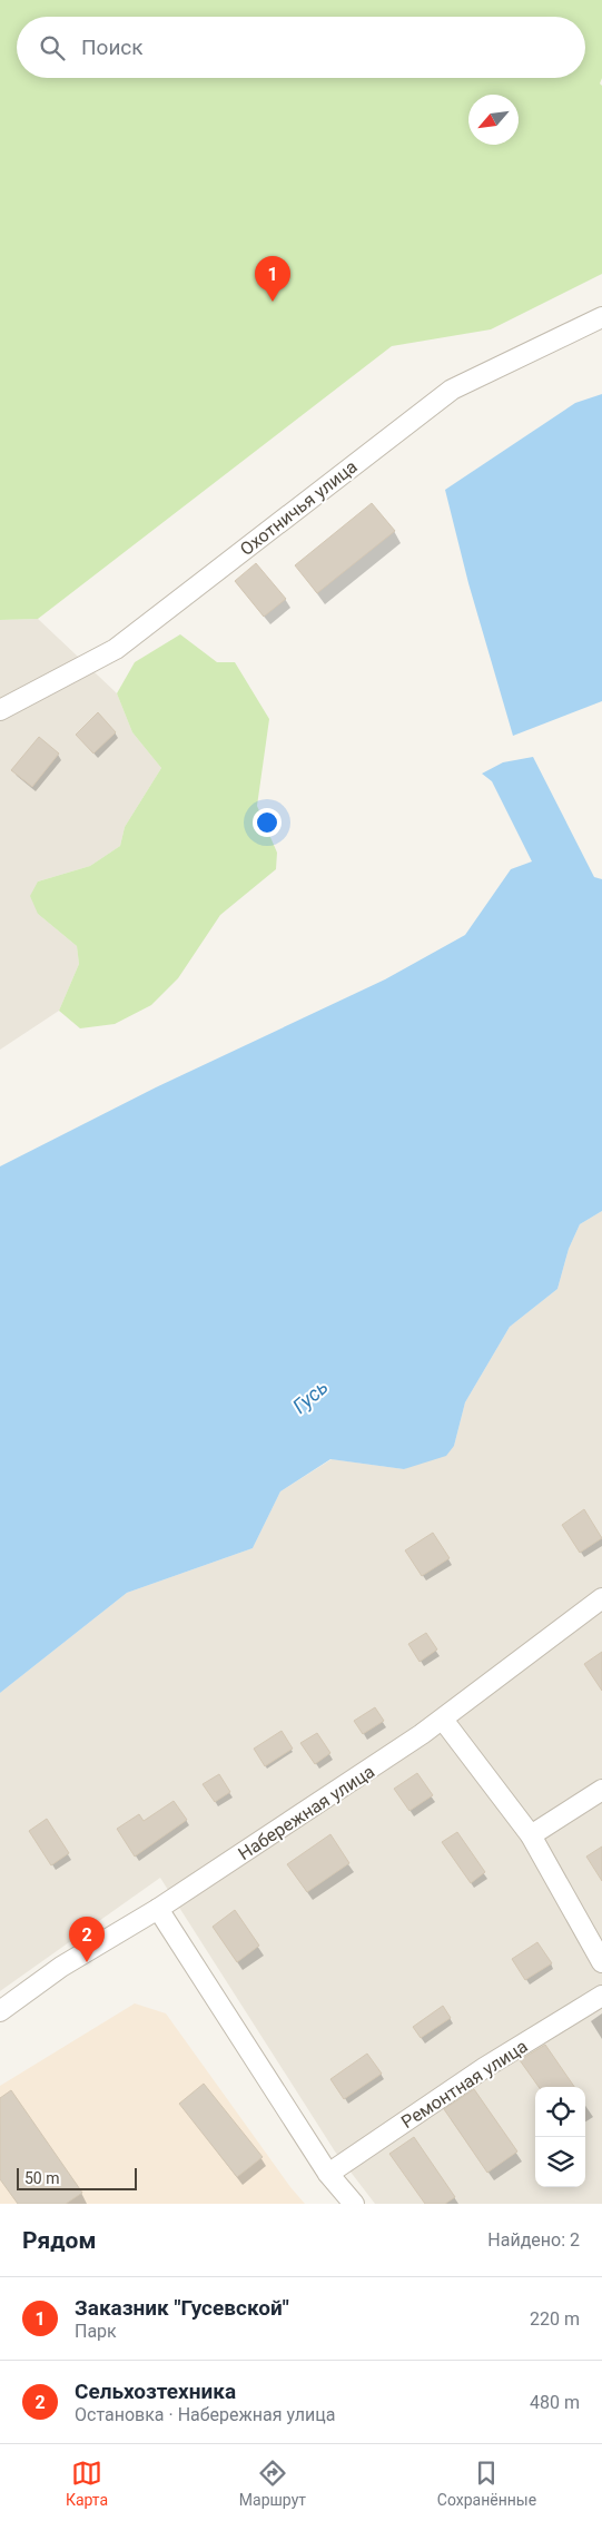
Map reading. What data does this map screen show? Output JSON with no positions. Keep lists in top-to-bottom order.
{
  "streets": {
    "street": ["Охотничья улица", "Набережная улица", "Ремонтная улица"]
  },
  "water": ["Гусь"],
  "scale_bar": "50 m",
  "north": "bottom left",
  "page": {
    "search": "Поиск",
    "pins": ["1", "2"],
    "scale": "50 m",
    "heading": ["Рядом", "Найдено: 2"],
    "list": [
      {
        "mark": "1",
        "name": "Заказник \"Гусевской\"",
        "note": "Парк",
        "value": "220 m"
      },
      {
        "mark": "2",
        "name": "Сельхозтехника",
        "note": "Остановка · Набережная улица",
        "value": "480 m"
      }
    ],
    "nav": ["Карта", "Маршрут", "Сохранённые"]
  }
}
